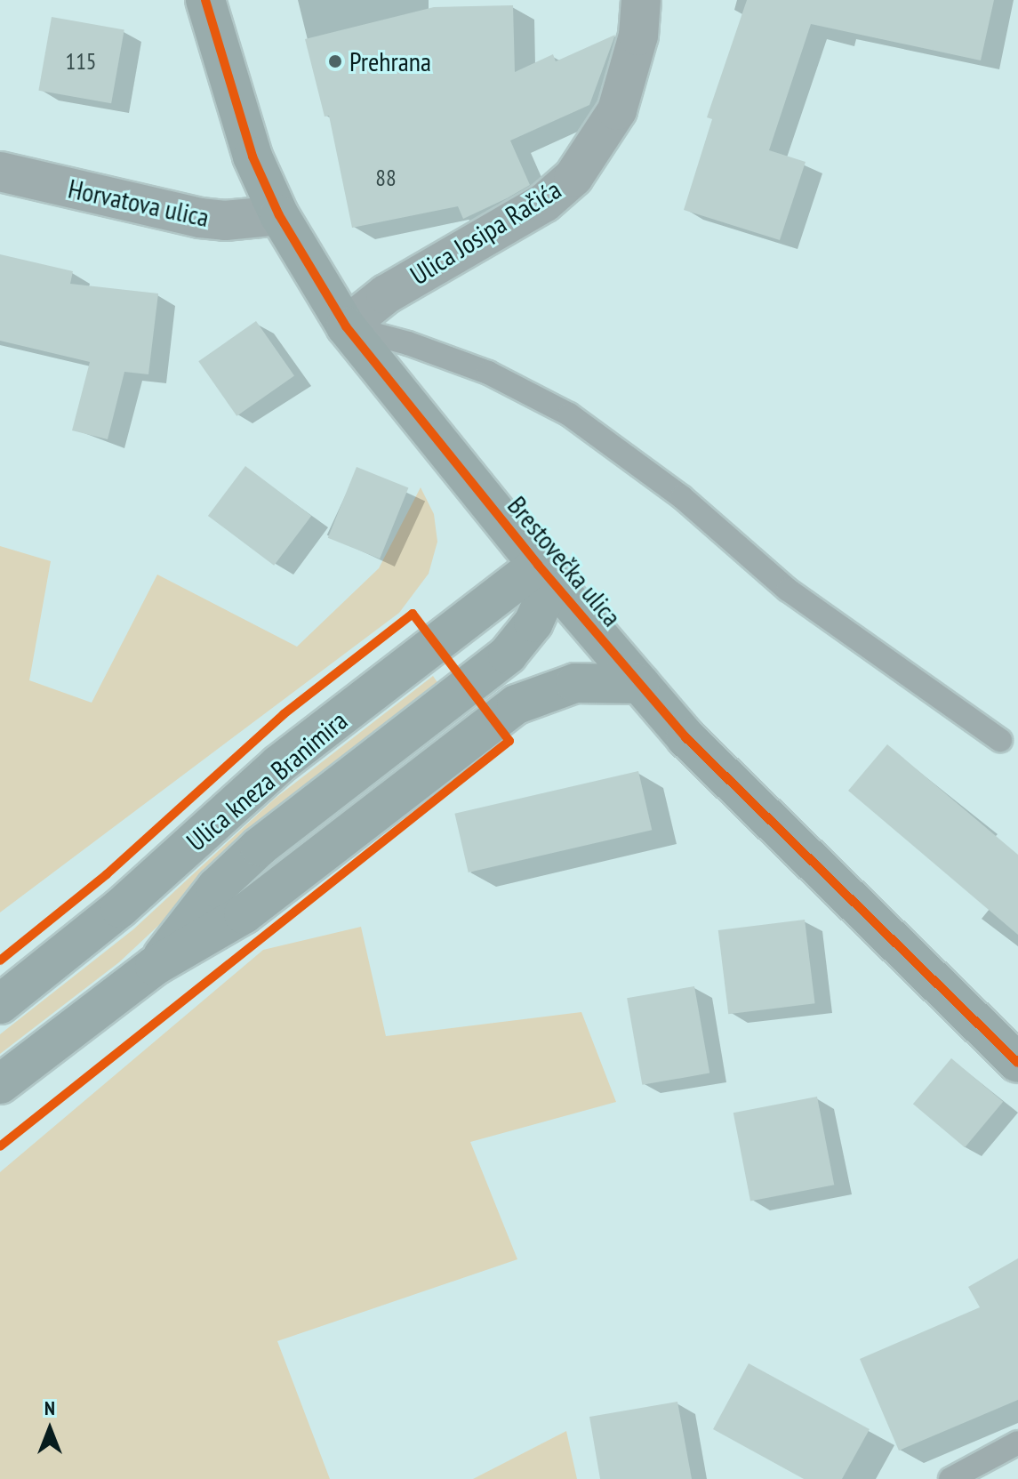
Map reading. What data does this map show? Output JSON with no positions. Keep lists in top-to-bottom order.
{
  "streets": {
    "street": [
      "Horvatova ulica",
      "Ulica Josipa Račića",
      "Brestovečka ulica",
      "Ulica kneza Branimira"
    ]
  },
  "crossings": [
    ["Horvatova ulica", "Brestovečka ulica"],
    ["Ulica Josipa Račića", "Brestovečka ulica"],
    ["Brestovečka ulica", "Ulica kneza Branimira"]
  ],
  "places": ["Prehrana"],
  "house_numbers": ["115", "88"],
  "north": "top"
}
